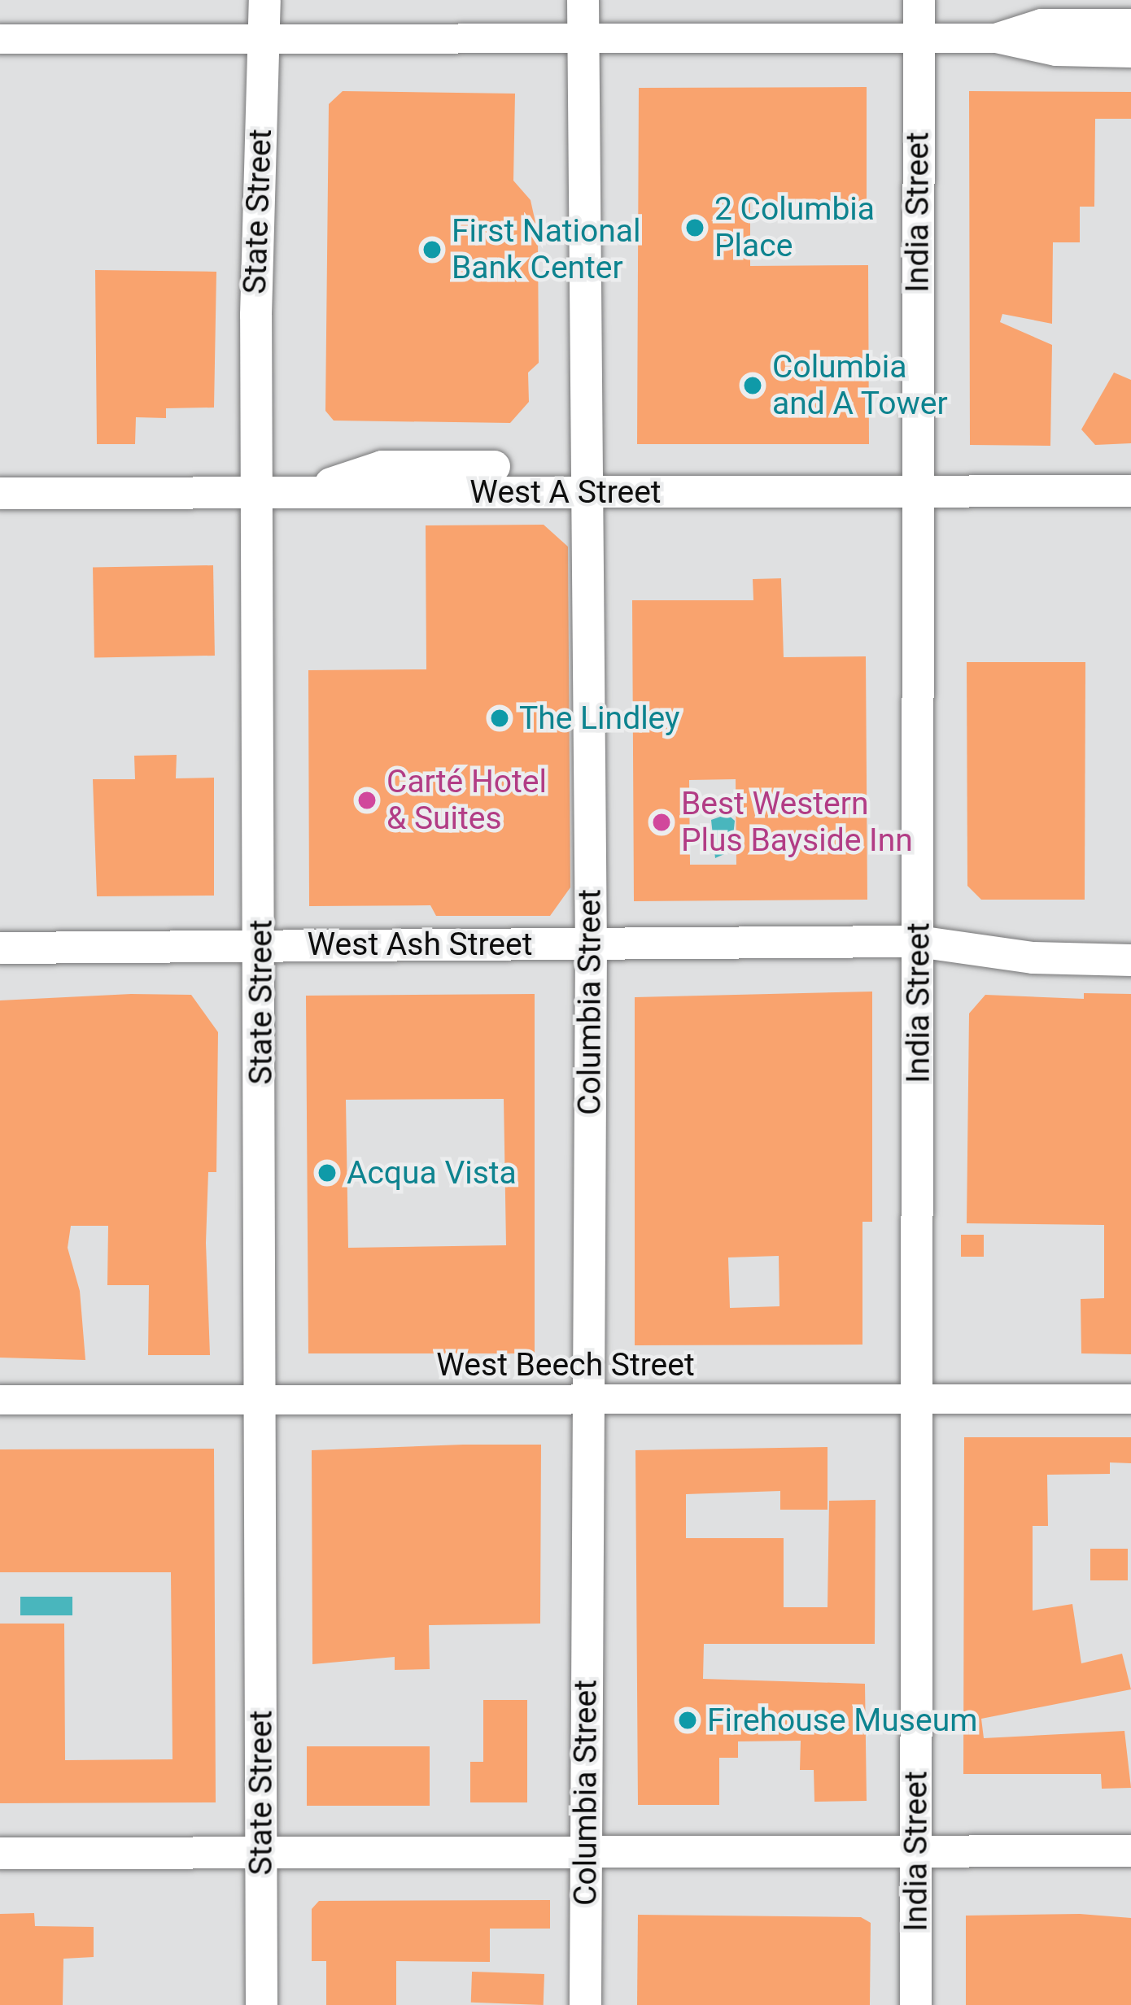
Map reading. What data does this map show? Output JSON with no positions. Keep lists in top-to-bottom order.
{
  "streets": {
    "main road": [
      "State Street",
      "India Street",
      "West A Street",
      "West Ash Street",
      "Columbia Street"
    ],
    "street": ["West Beech Street"]
  },
  "crossings": [
    ["State Street", "West A Street"],
    ["State Street", "West Ash Street"],
    ["State Street", "West Beech Street"],
    ["India Street", "West A Street"],
    ["India Street", "West Ash Street"],
    ["India Street", "West Beech Street"],
    ["West A Street", "Columbia Street"],
    ["West Ash Street", "Columbia Street"],
    ["Columbia Street", "West Beech Street"]
  ],
  "places": [
    "2 Columbia Place",
    "First National Bank Center",
    "Columbia and A Tower",
    "The Lindley",
    "Carté Hotel & Suites",
    "Best Western Plus Bayside Inn",
    "Acqua Vista",
    "Firehouse Museum"
  ]
}
